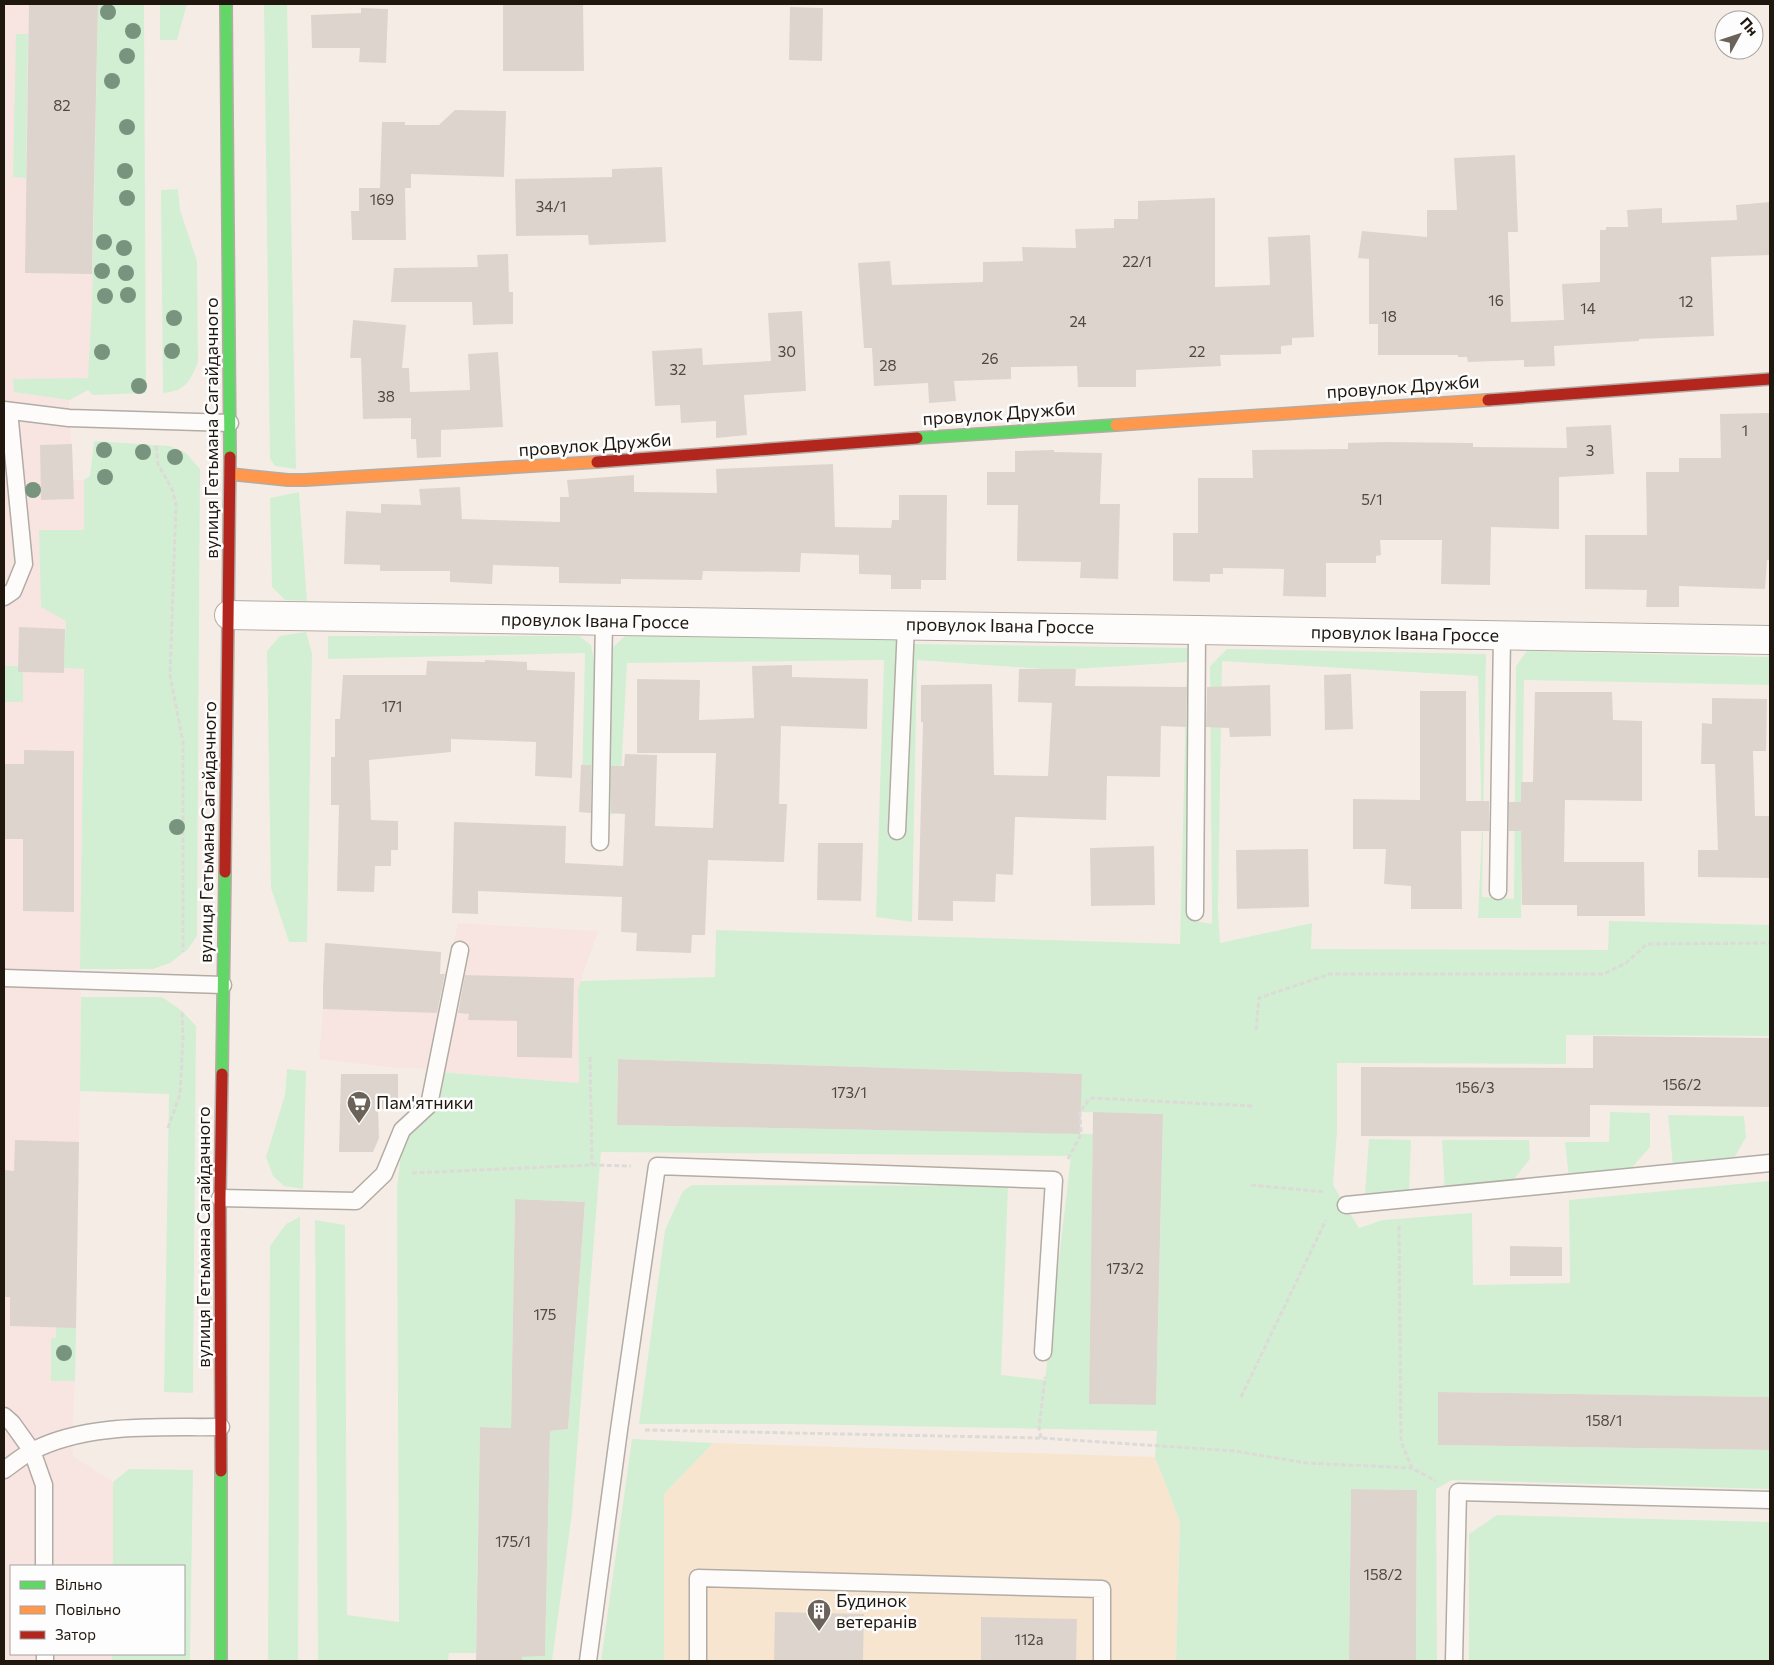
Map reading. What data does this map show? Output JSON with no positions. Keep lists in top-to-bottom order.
{
  "streets": {
    "main road": ["провулок Дружби", "вулиця Гетьмана Сагайдачного"],
    "street": ["провулок Івана Гроссе"]
  },
  "crossings": [
    ["провулок Дружби", "вулиця Гетьмана Сагайдачного"],
    ["вулиця Гетьмана Сагайдачного", "провулок Івана Гроссе"]
  ],
  "places": {
    "supermarket": ["Пам'ятники"],
    "building": ["Будинок ветеранів"]
  },
  "house_numbers": [
    "82",
    "169",
    "34/1",
    "22/1",
    "16",
    "12",
    "14",
    "18",
    "24",
    "30",
    "22",
    "26",
    "28",
    "32",
    "38",
    "1",
    "3",
    "5/1",
    "171",
    "156/2",
    "156/3",
    "173/1",
    "173/2",
    "175",
    "158/1",
    "175/1",
    "158/2",
    "112а"
  ],
  "legend": ["Вільно", "Повільно", "Затор"],
  "north": "top right"
}
